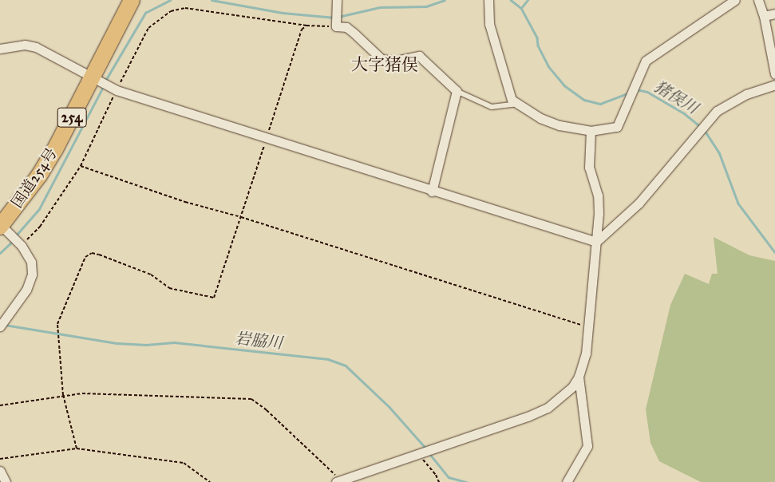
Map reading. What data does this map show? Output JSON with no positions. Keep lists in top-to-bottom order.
{
  "streets": {
    "highway": ["254", "国道254号"]
  },
  "districts": ["大字猪俣"],
  "water": ["猪俣川", "岩脇川"]
}
